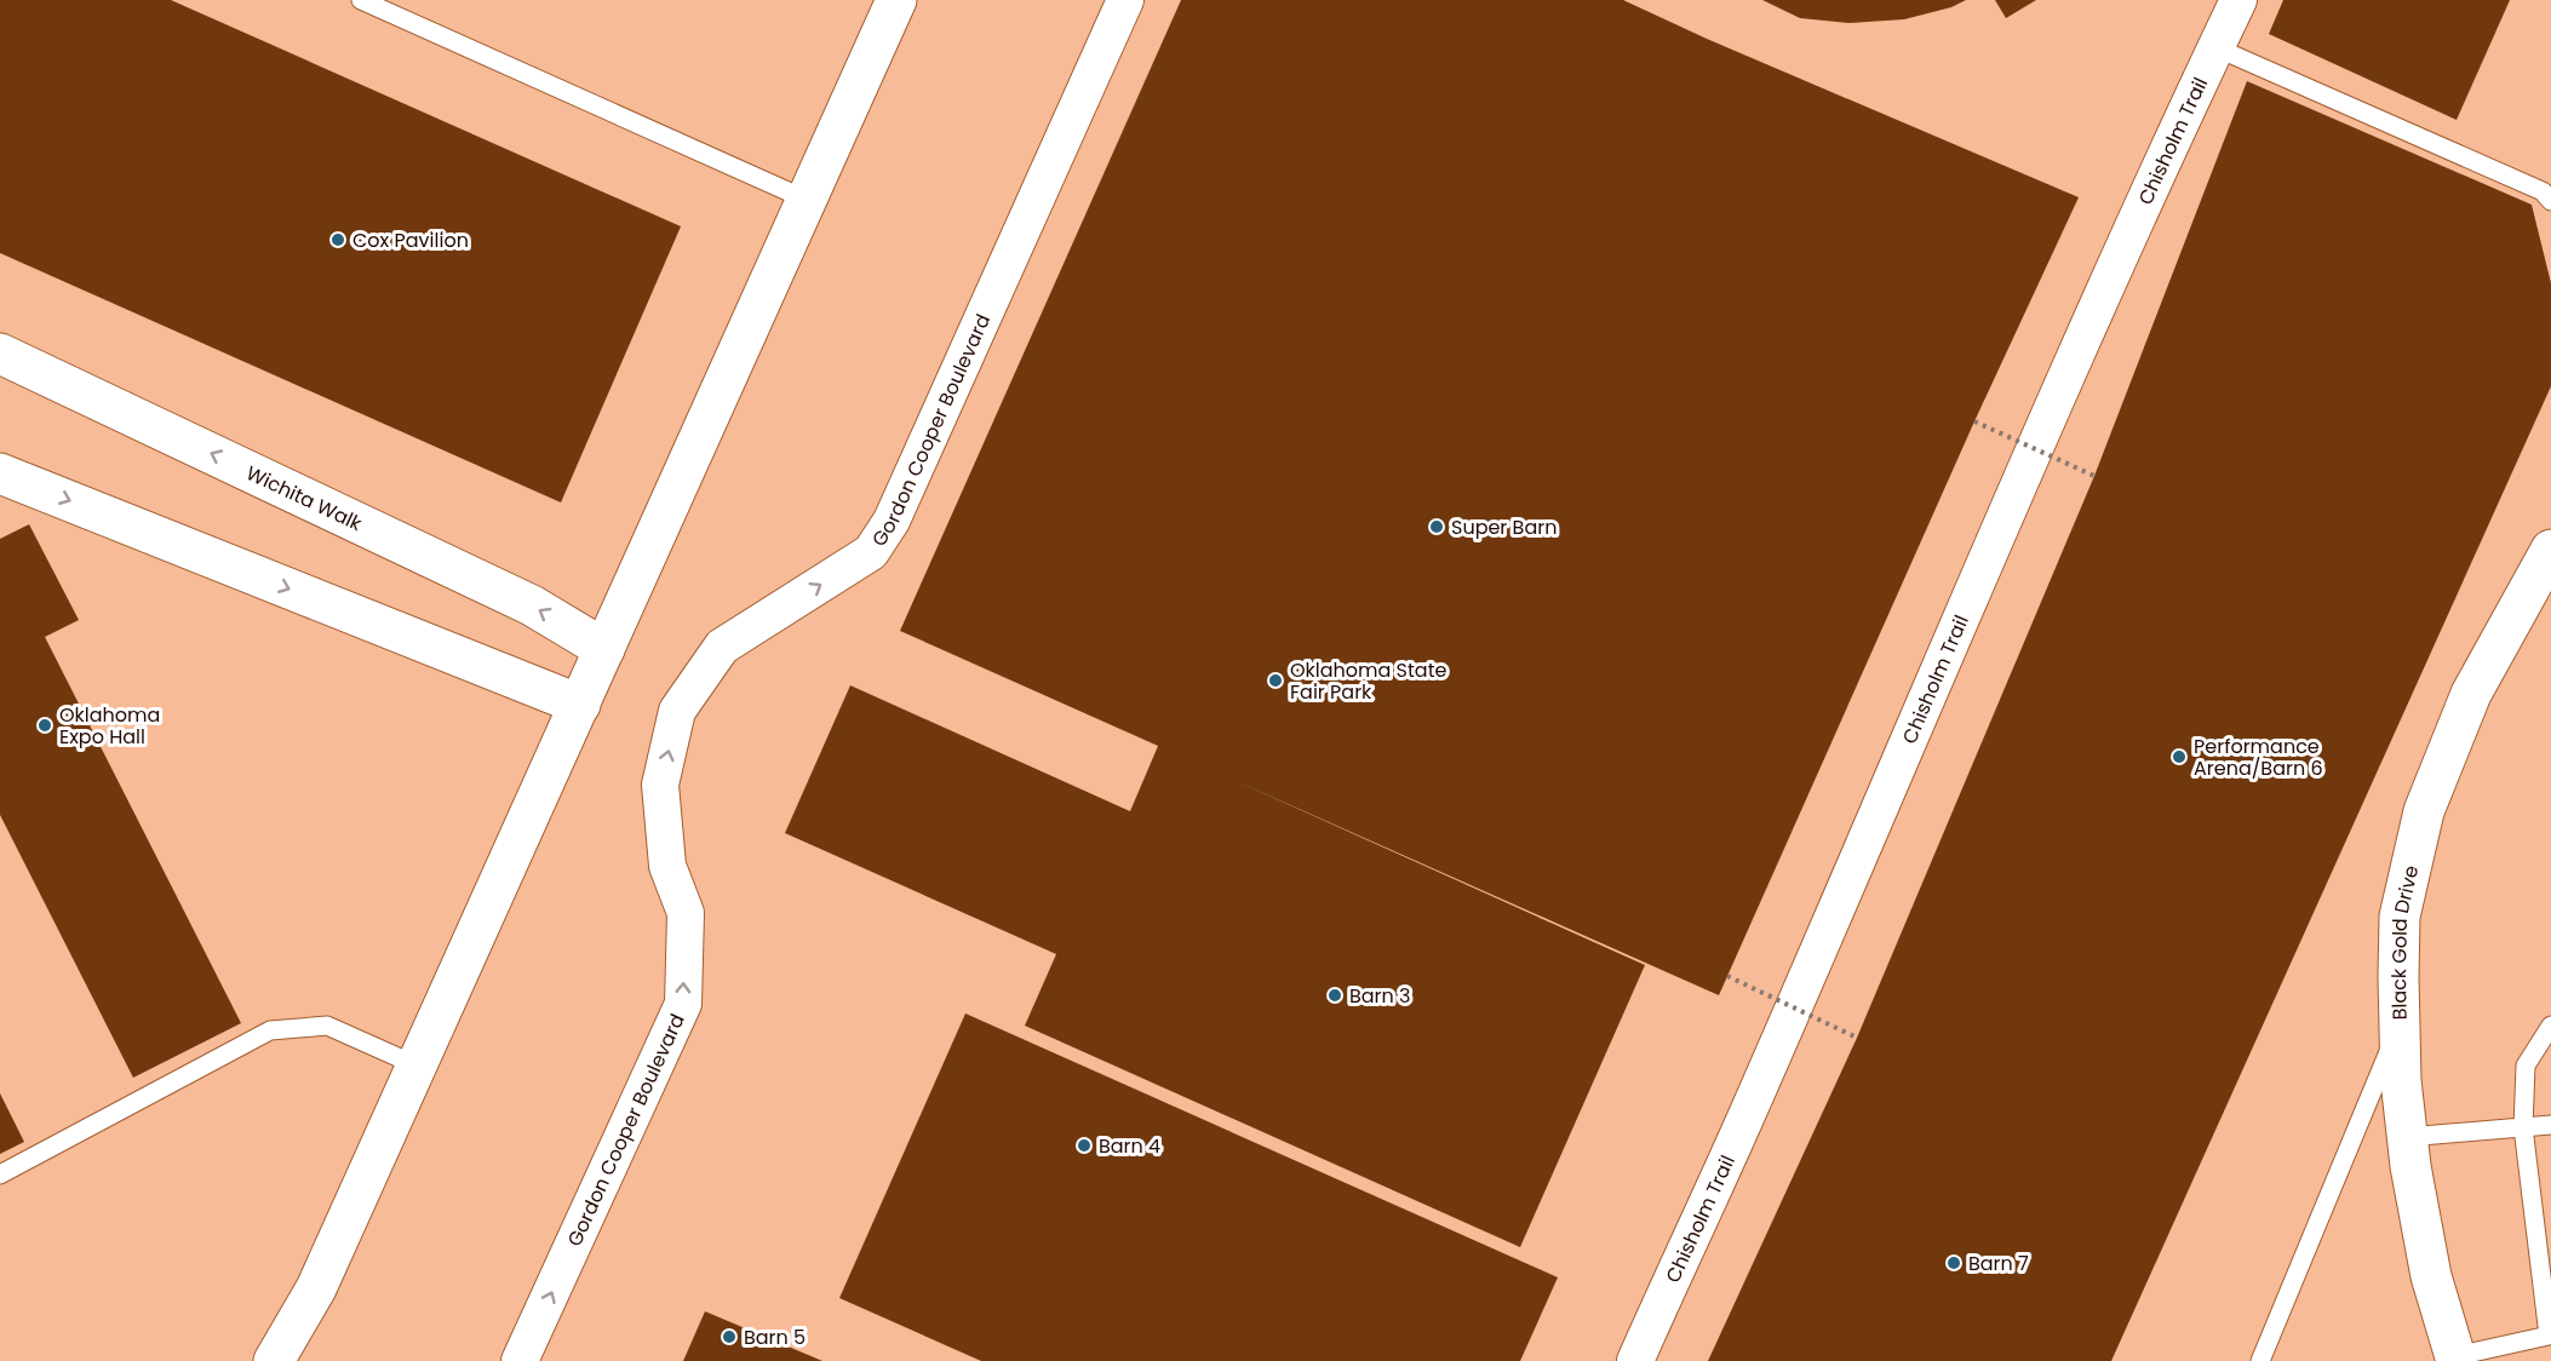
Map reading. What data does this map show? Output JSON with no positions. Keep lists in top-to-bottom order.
{
  "streets": {
    "street": [
      "Chisholm Trail",
      "Gordon Cooper Boulevard",
      "Wichita Walk",
      "Black Gold Drive"
    ]
  },
  "places": [
    "Cox Pavilion",
    "Super Barn",
    "Oklahoma State Fair Park",
    "Oklahoma Expo Hall",
    "Performance Arena/Barn 6",
    "Barn 3",
    "Barn 4",
    "Barn 7",
    "Barn 5"
  ]
}
